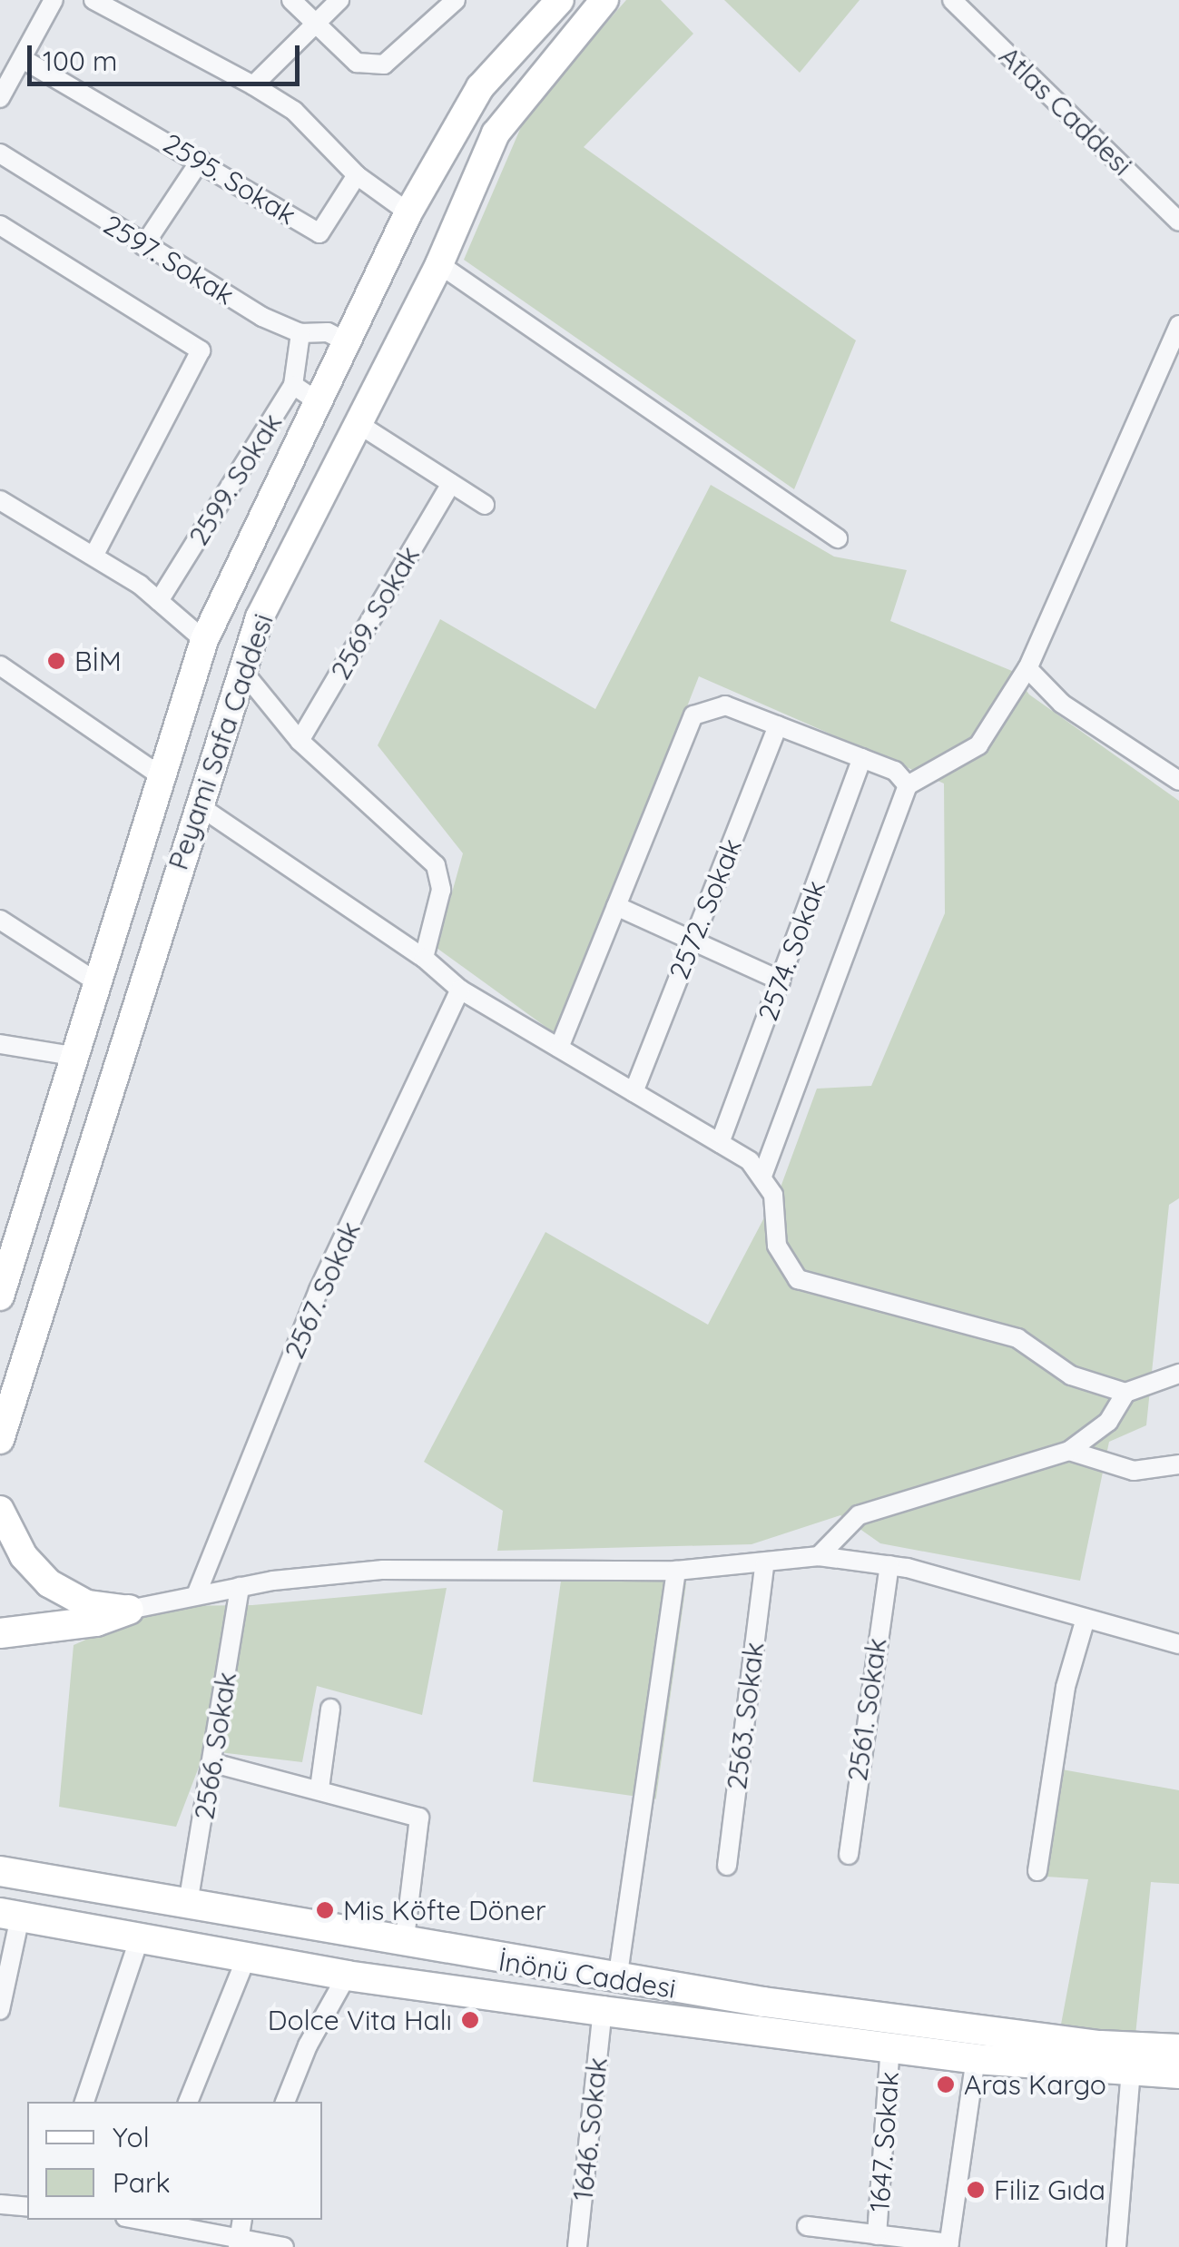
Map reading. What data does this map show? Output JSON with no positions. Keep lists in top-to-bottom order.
{
  "streets": {
    "main road": ["Peyami Safa Caddesi", "İnönü Caddesi"],
    "street": [
      "Atlas Caddesi",
      "2595. Sokak",
      "2597. Sokak",
      "2599. Sokak",
      "2569. Sokak",
      "2572. Sokak",
      "2574. Sokak",
      "2567. Sokak",
      "2561. Sokak",
      "2563. Sokak",
      "2566. Sokak",
      "1646. Sokak",
      "1647. Sokak"
    ]
  },
  "crossings": [
    ["2597. Sokak", "Peyami Safa Caddesi"],
    ["2599. Sokak", "Peyami Safa Caddesi"],
    ["2566. Sokak", "İnönü Caddesi"],
    ["İnönü Caddesi", "1646. Sokak"],
    ["İnönü Caddesi", "1647. Sokak"]
  ],
  "places": [
    "BİM",
    "Mis Köfte Döner",
    "Dolce Vita Halı",
    "Aras Kargo",
    "Filiz Gıda"
  ],
  "legend": ["Yol", "Park"],
  "scale_bar": "100 m"
}
